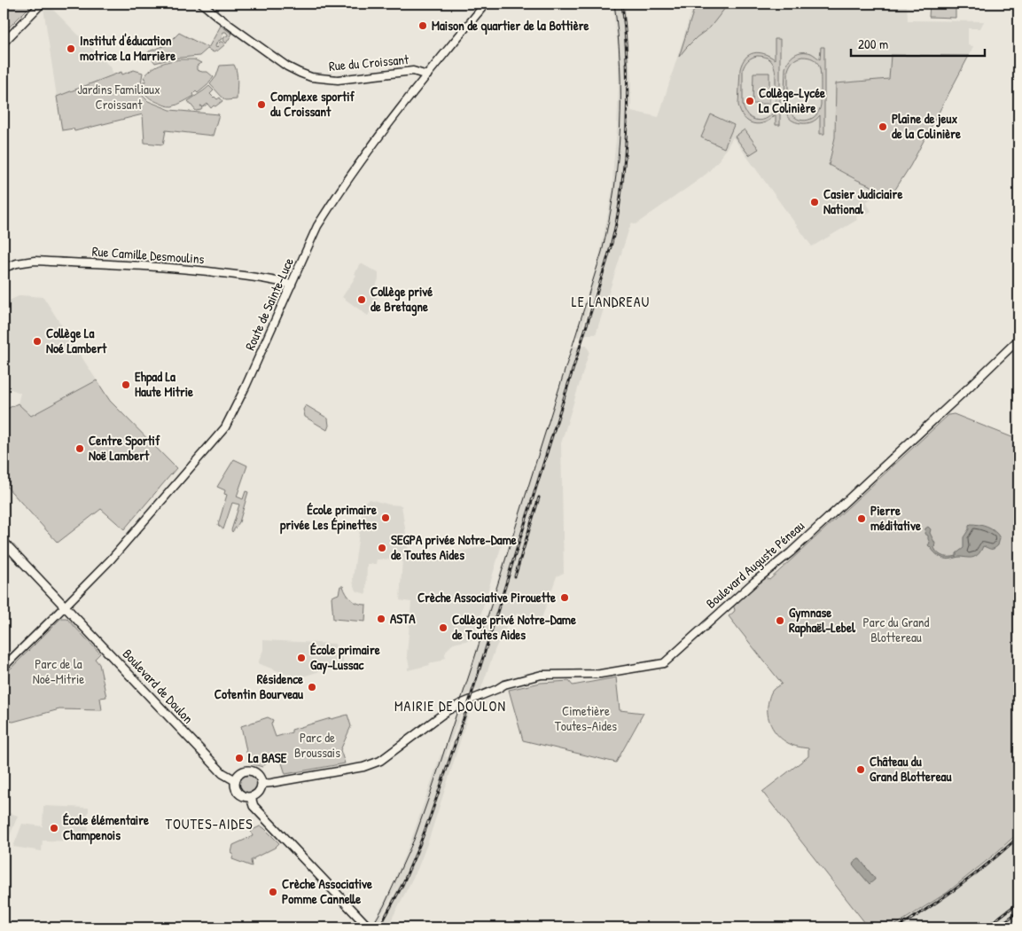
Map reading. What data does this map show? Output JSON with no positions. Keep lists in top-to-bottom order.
{
  "streets": {
    "main road": ["Boulevard de Doulon"],
    "street": [
      "Rue du Croissant",
      "Rue Camille Desmoulins",
      "Route de Sainte-Luce",
      "Boulevard Auguste Péneau"
    ]
  },
  "crossings": [
    ["Rue du Croissant", "Route de Sainte-Luce"],
    ["Rue Camille Desmoulins", "Route de Sainte-Luce"],
    ["Route de Sainte-Luce", "Boulevard de Doulon"],
    ["Boulevard Auguste Péneau", "Boulevard de Doulon"]
  ],
  "districts": ["LE LANDREAU", "MAIRIE DE DOULON", "TOUTES-AIDES"],
  "parks": [
    "Jardins Familiaux Croissant",
    "Parc du Grand Blottereau",
    "Parc de la Noé-Mitrie",
    "Cimetière Toutes-Aides",
    "Parc de Broussais"
  ],
  "places": [
    "Maison de quartier de la Bottière",
    "Institut d'éducation motrice La Marrière",
    "Collège-Lycée La Colinière",
    "Complexe sportif du Croissant",
    "Plaine de jeux de la Colinière",
    "Casier Judiciaire National",
    "Collège privé de Bretagne",
    "Collège La Noé Lambert",
    "Ehpad La Haute Mitrie",
    "Centre Sportif Noë Lambert",
    "École primaire privée Les Épinettes",
    "Pierre méditative",
    "SEGPA privée Notre-Dame de Toutes Aides",
    "Crèche Associative Pirouette",
    "ASTA",
    "Gymnase Raphaël-Lebel",
    "Collège privé Notre-Dame de Toutes Aides",
    "École primaire Gay-Lussac",
    "Résidence Cotentin Bourveau",
    "La BASE",
    "Château du Grand Blottereau",
    "École élémentaire Champenois",
    "Crèche Associative Pomme Cannelle"
  ],
  "scale_bar": "200 m"
}
